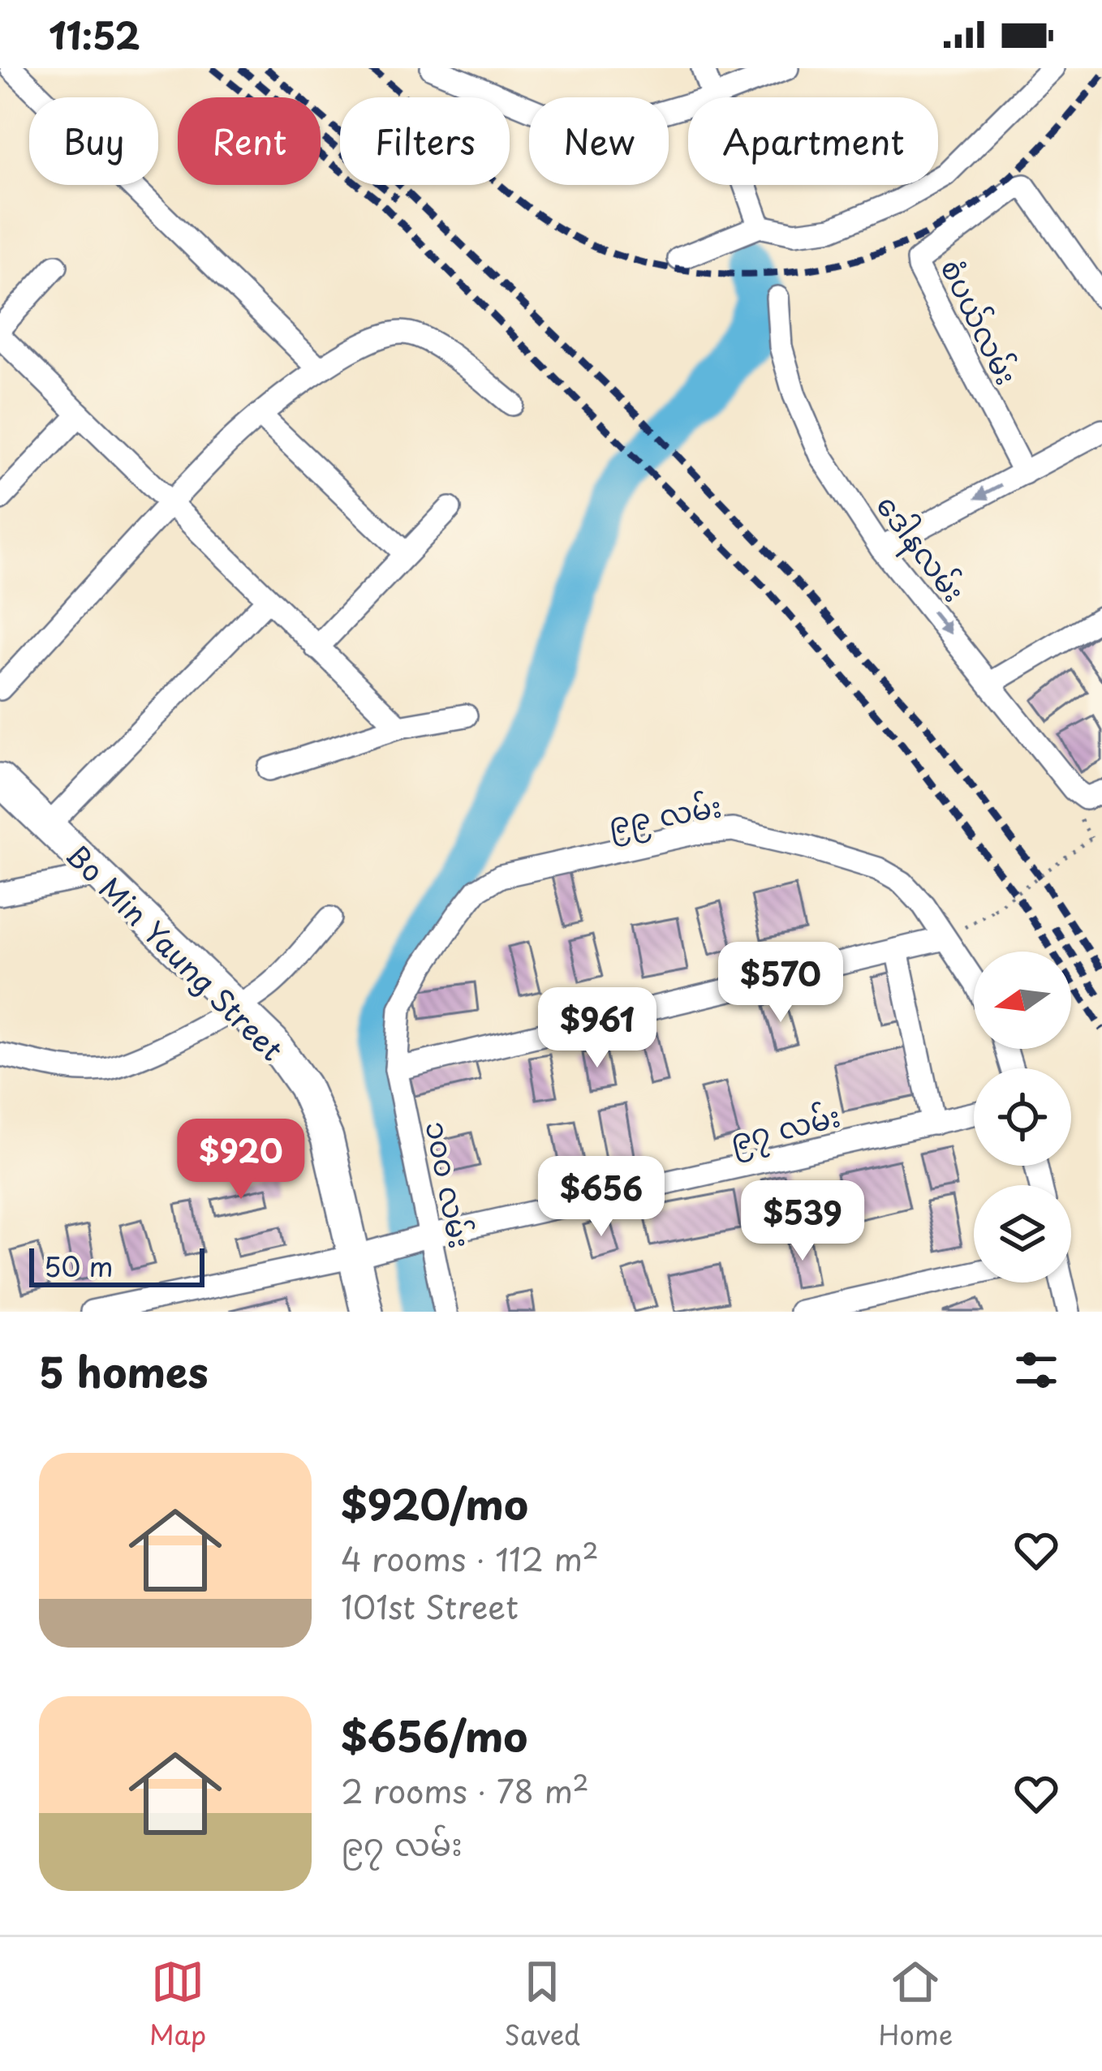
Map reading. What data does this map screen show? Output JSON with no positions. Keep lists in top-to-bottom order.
{
  "streets": {
    "main road": ["Bo Min Yaung Street"],
    "street": [
      "စံပယ်လမ်း",
      "ဒေါနလမ်း",
      "၉၉ လမ်း",
      "၉၇ လမ်း",
      "၁၀၀ လမ်း"
    ]
  },
  "crossings": [
    ["၉၉ လမ်း", "၁၀၀ လမ်း"],
    ["Bo Min Yaung Street", "၉၇ လမ်း"],
    ["၉၇ လမ်း", "၁၀၀ လမ်း"]
  ],
  "scale_bar": "50 m",
  "north": "left",
  "page": {
    "status": "11:52",
    "chip": [
      "Buy",
      "Rent",
      "Filters",
      "New",
      "Apartment"
    ],
    "price": [
      "$570",
      "$961",
      "$920",
      "$656",
      "$539"
    ],
    "scale": "50 m",
    "heading": "5 homes",
    "list": [
      {
        "name": "$920/mo",
        "note": "4 rooms · 112 m² · 101st Street"
      },
      {
        "name": "$656/mo",
        "note": "2 rooms · 78 m² · ၉၇ လမ်း"
      }
    ],
    "tabs": ["Map", "Saved", "Home"]
  }
}
